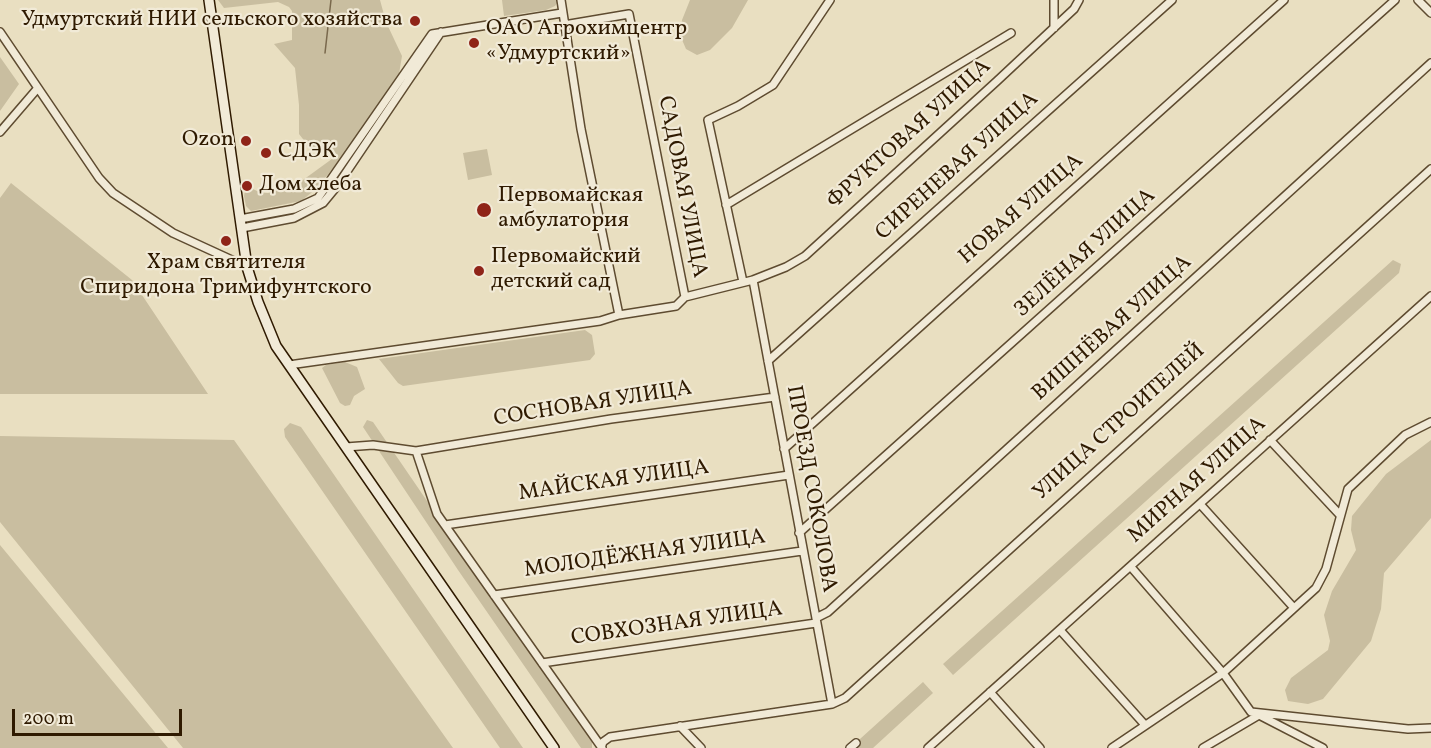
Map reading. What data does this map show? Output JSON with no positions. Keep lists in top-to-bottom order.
{
  "streets": {
    "street": [
      "ФРУКТОВАЯ УЛИЦА",
      "СИРЕНЕВАЯ УЛИЦА",
      "САДОВАЯ УЛИЦА",
      "НОВАЯ УЛИЦА",
      "ЗЕЛЁНАЯ УЛИЦА",
      "ВИШНЁВАЯ УЛИЦА",
      "СОСНОВАЯ УЛИЦА",
      "УЛИЦА СТРОИТЕЛЕЙ",
      "МИРНАЯ УЛИЦА",
      "МАЙСКАЯ УЛИЦА",
      "ПРОЕЗД СОКОЛОВА",
      "МОЛОДЁЖНАЯ УЛИЦА",
      "СОВХОЗНАЯ УЛИЦА"
    ]
  },
  "crossings": [
    ["ФРУКТОВАЯ УЛИЦА", "САДОВАЯ УЛИЦА"],
    ["ФРУКТОВАЯ УЛИЦА", "ПРОЕЗД СОКОЛОВА"],
    ["СИРЕНЕВАЯ УЛИЦА", "ПРОЕЗД СОКОЛОВА"],
    ["НОВАЯ УЛИЦА", "ПРОЕЗД СОКОЛОВА"],
    ["ЗЕЛЁНАЯ УЛИЦА", "ПРОЕЗД СОКОЛОВА"],
    ["ВИШНЁВАЯ УЛИЦА", "ПРОЕЗД СОКОЛОВА"],
    ["ВИШНЁВАЯ УЛИЦА", "СОВХОЗНАЯ УЛИЦА"],
    ["СОСНОВАЯ УЛИЦА", "ПРОЕЗД СОКОЛОВА"],
    ["УЛИЦА СТРОИТЕЛЕЙ", "ПРОЕЗД СОКОЛОВА"],
    ["МАЙСКАЯ УЛИЦА", "ПРОЕЗД СОКОЛОВА"],
    ["ПРОЕЗД СОКОЛОВА", "МОЛОДЁЖНАЯ УЛИЦА"],
    ["ПРОЕЗД СОКОЛОВА", "СОВХОЗНАЯ УЛИЦА"]
  ],
  "places": [
    "Удмуртский НИИ сельского хозяйства",
    "ОАО Агрохимцентр «Удмуртский»",
    "Ozon",
    "СДЭК",
    "Дом хлеба",
    "Первомайская амбулатория",
    "Храм святителя Спиридона Тримифунтского",
    "Первомайский детский сад"
  ],
  "scale_bar": "200 m"
}
